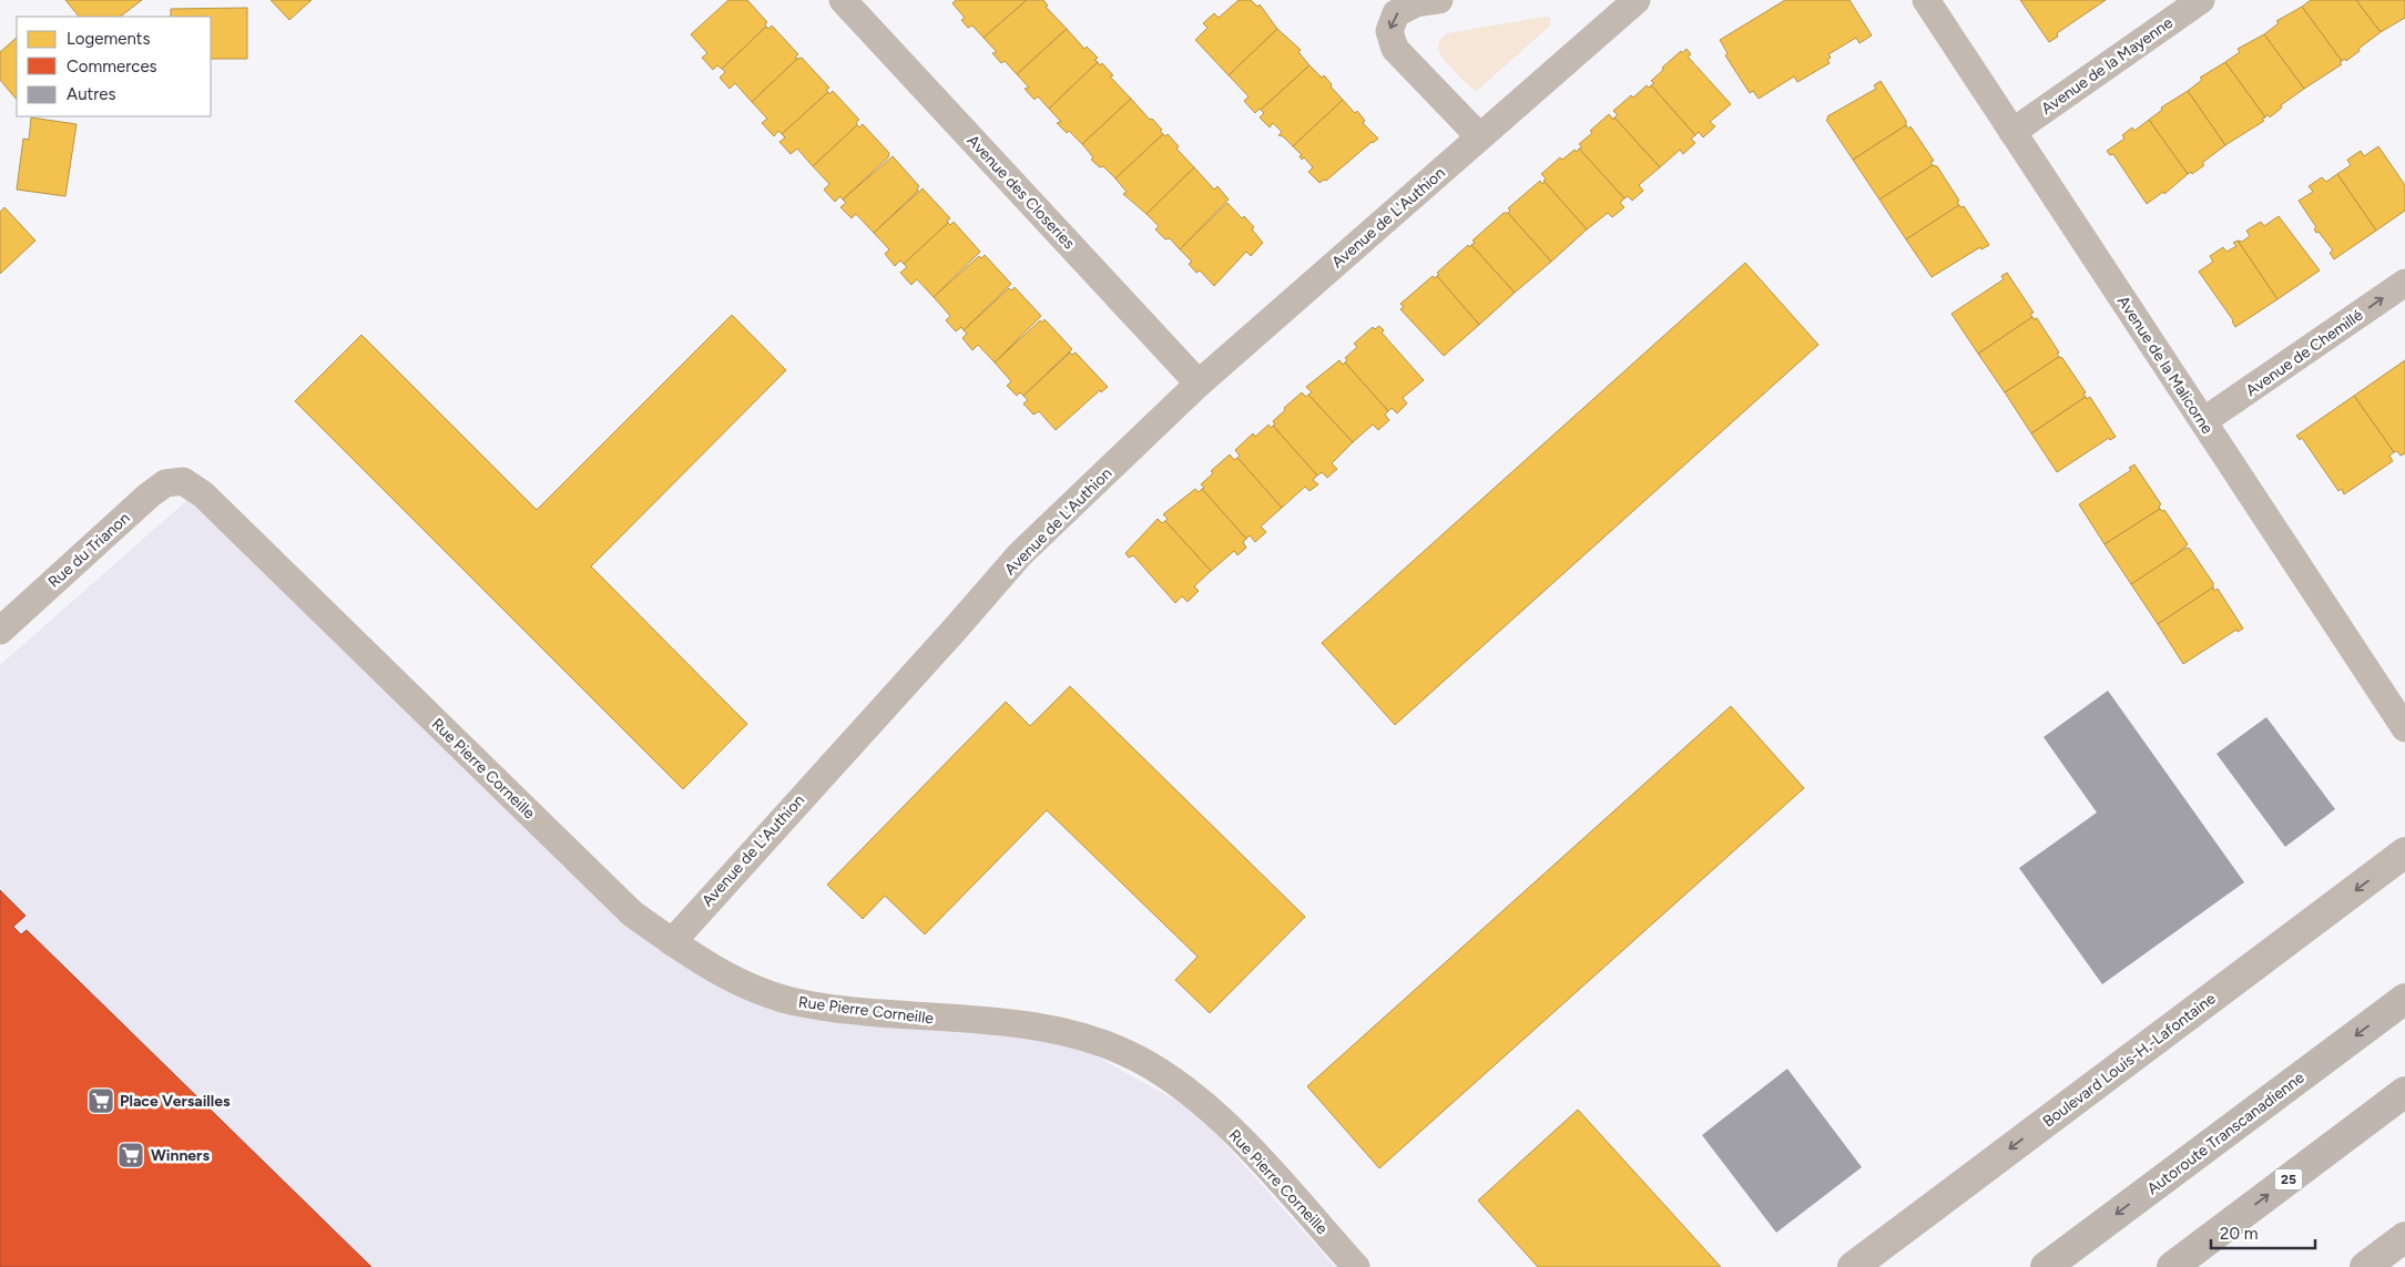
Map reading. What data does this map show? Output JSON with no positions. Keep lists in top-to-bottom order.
{
  "streets": {
    "highway": ["Autoroute Transcanadienne", "25"],
    "main road": ["Boulevard Louis-H.-Lafontaine"],
    "street": [
      "Avenue de la Mayenne",
      "Avenue des Closeries",
      "Avenue de L'Authion",
      "Avenue de Chemillé",
      "Avenue de la Malicorne",
      "Rue du Trianon",
      "Rue Pierre Corneille"
    ]
  },
  "crossings": [
    ["Avenue de la Mayenne", "Avenue de la Malicorne"],
    ["Avenue des Closeries", "Avenue de L'Authion"],
    ["Avenue de L'Authion", "Rue Pierre Corneille"],
    ["Avenue de Chemillé", "Avenue de la Malicorne"],
    ["Rue du Trianon", "Rue Pierre Corneille"]
  ],
  "one_way": ["Avenue de Chemillé", "Boulevard Louis-H.-Lafontaine"],
  "places": {
    "supermarket": ["Place Versailles", "Winners"]
  },
  "legend": ["Logements", "Commerces", "Autres"],
  "scale_bar": "20 m"
}
